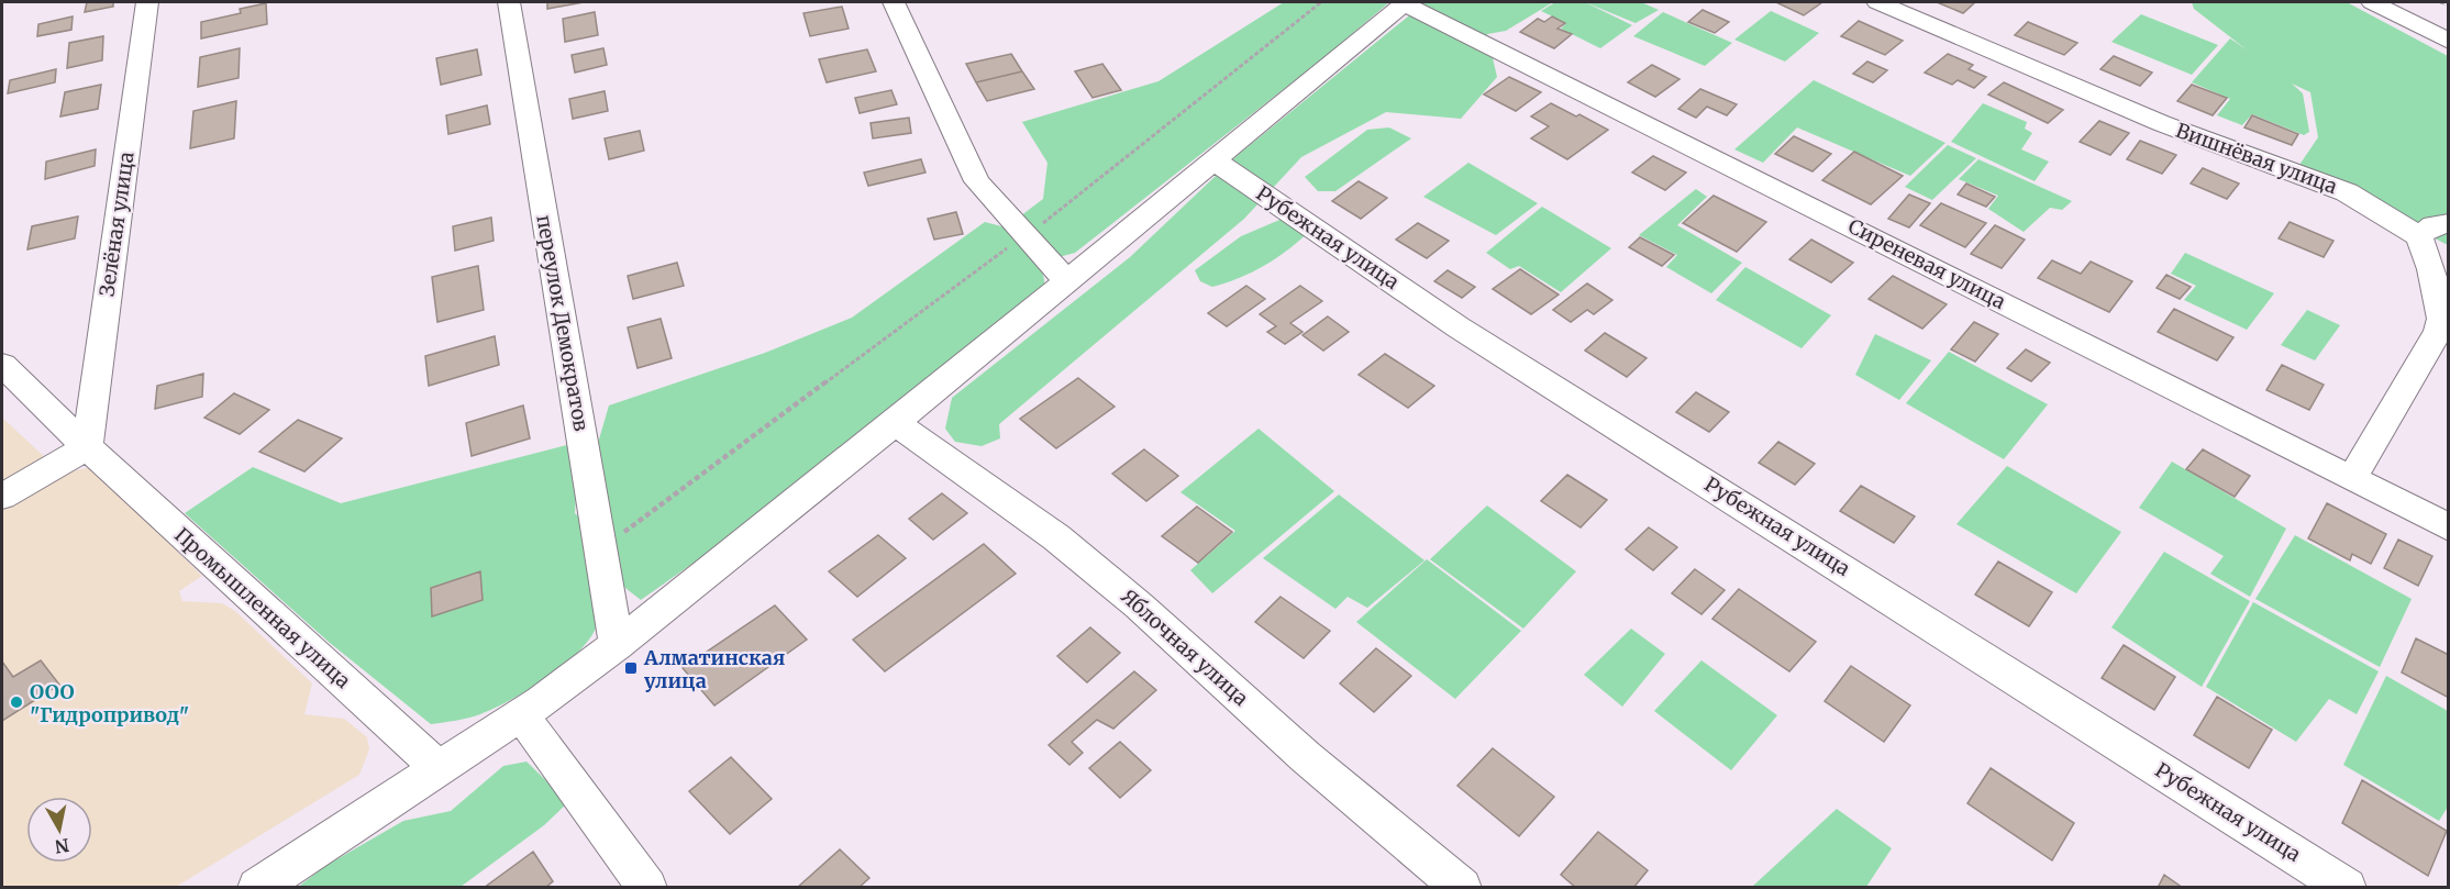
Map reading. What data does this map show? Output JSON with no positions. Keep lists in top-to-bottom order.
{
  "streets": {
    "street": [
      "Вишнёвая улица",
      "Зелёная улица",
      "Рубежная улица",
      "Сиреневая улица",
      "переулок Демократов",
      "Промышленная улица",
      "Яблочная улица"
    ]
  },
  "crossings": [
    ["Зелёная улица", "Промышленная улица"]
  ],
  "places": {
    "transit": ["Алматинская улица"],
    "other": ["ООО \"Гидропривод\""]
  },
  "north": "bottom"
}
